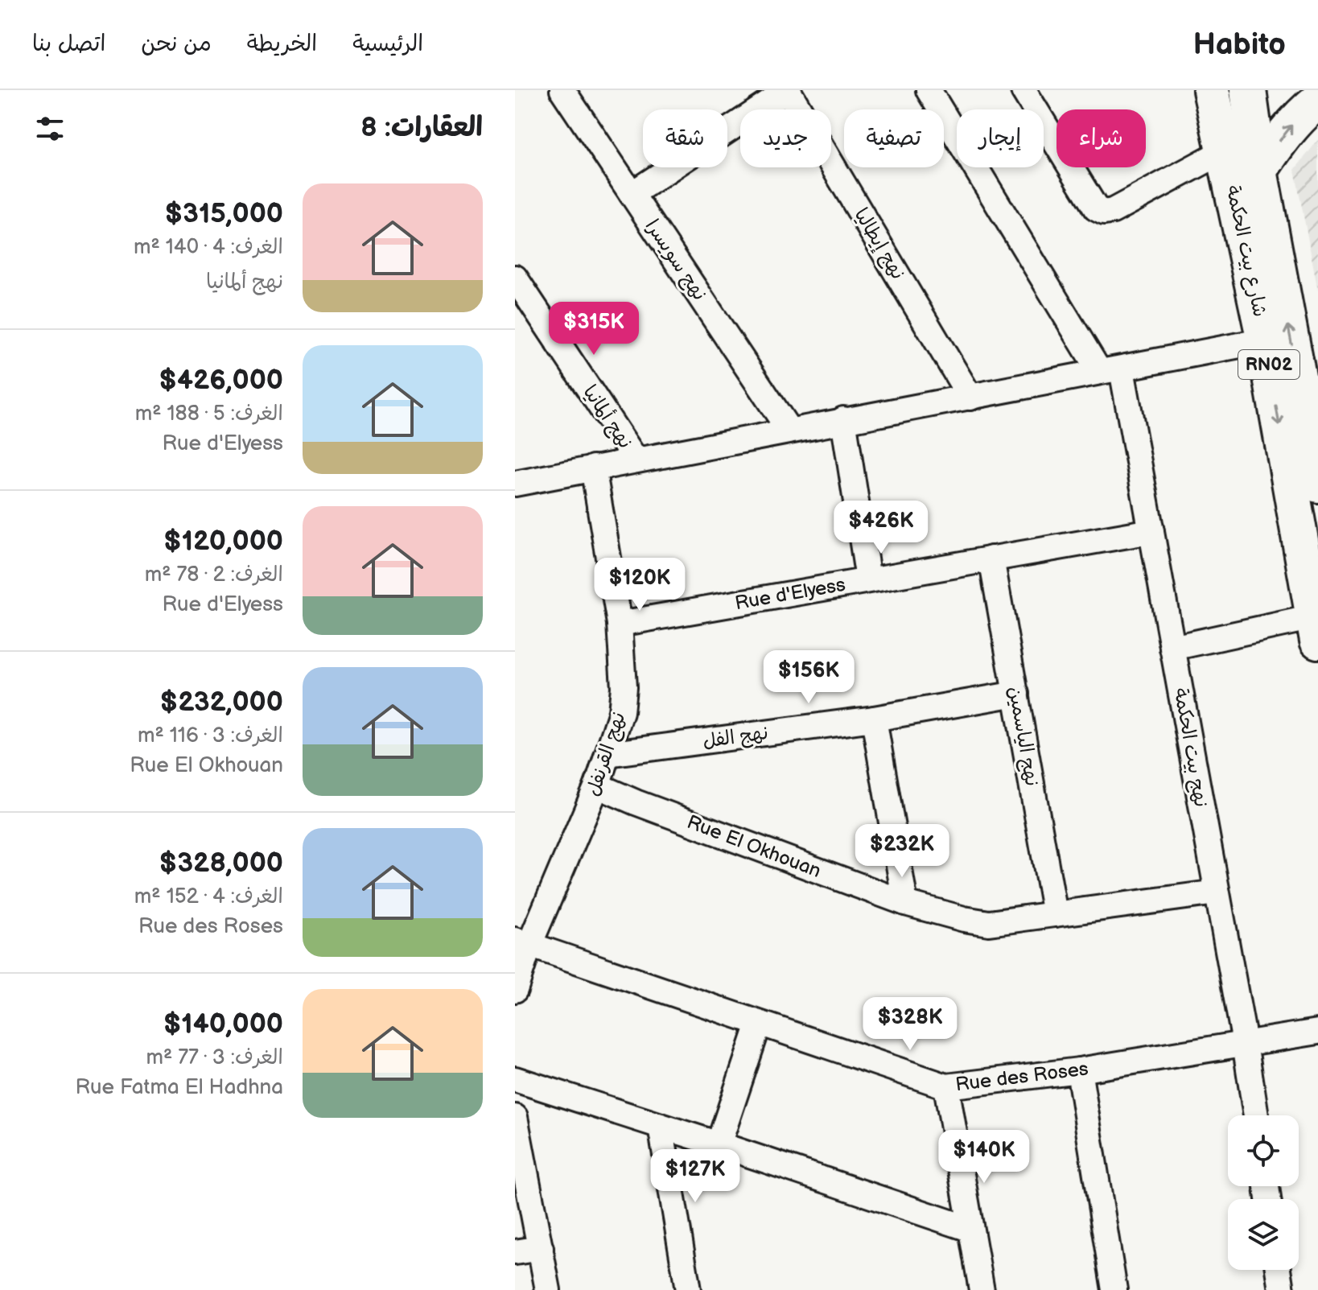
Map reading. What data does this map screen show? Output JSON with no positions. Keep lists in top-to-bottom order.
{
  "streets": {
    "main road": ["شارع بيت الحكمة", "RN02"],
    "street": [
      "نهج إيطاليا",
      "نهج سويسرا",
      "نهج ألمانيا",
      "Rue d'Elyess",
      "نهج الياسمين",
      "نهج الفل",
      "نهج بيت الحكمة",
      "نهج القرنفل",
      "Rue El Okhouan",
      "Rue des Roses"
    ]
  },
  "crossings": [
    ["Rue d'Elyess", "نهج الياسمين"],
    ["Rue d'Elyess", "نهج بيت الحكمة"],
    ["Rue d'Elyess", "نهج القرنفل"],
    ["نهج الياسمين", "نهج الفل"],
    ["نهج الياسمين", "Rue El Okhouan"],
    ["نهج الفل", "نهج القرنفل"],
    ["نهج بيت الحكمة", "Rue El Okhouan"],
    ["نهج بيت الحكمة", "Rue des Roses"],
    ["نهج القرنفل", "Rue El Okhouan"],
    ["نهج القرنفل", "Rue des Roses"]
  ],
  "page": {
    "header": "Habito",
    "nav": [
      "الرئيسية",
      "الخريطة",
      "من نحن",
      "اتصل بنا"
    ],
    "heading": "العقارات: 8",
    "chip": [
      "شراء",
      "إيجار",
      "تصفية",
      "جديد",
      "شقة"
    ],
    "list": [
      {
        "name": "$315,000",
        "note": "الغرف: 4 · 140 m² · نهج ألمانيا"
      },
      {
        "name": "$426,000",
        "note": "الغرف: 5 · 188 m² · Rue d'Elyess"
      },
      {
        "name": "$120,000",
        "note": "الغرف: 2 · 78 m² · Rue d'Elyess"
      },
      {
        "name": "$232,000",
        "note": "الغرف: 3 · 116 m² · Rue El Okhouan"
      },
      {
        "name": "$328,000",
        "note": "الغرف: 4 · 152 m² · Rue des Roses"
      },
      {
        "name": "$140,000",
        "note": "الغرف: 3 · 77 m² · Rue Fatma El Hadhna"
      }
    ],
    "price": [
      "$315K",
      "$426K",
      "$120K",
      "$156K",
      "$232K",
      "$328K",
      "$140K",
      "$127K"
    ]
  }
}
